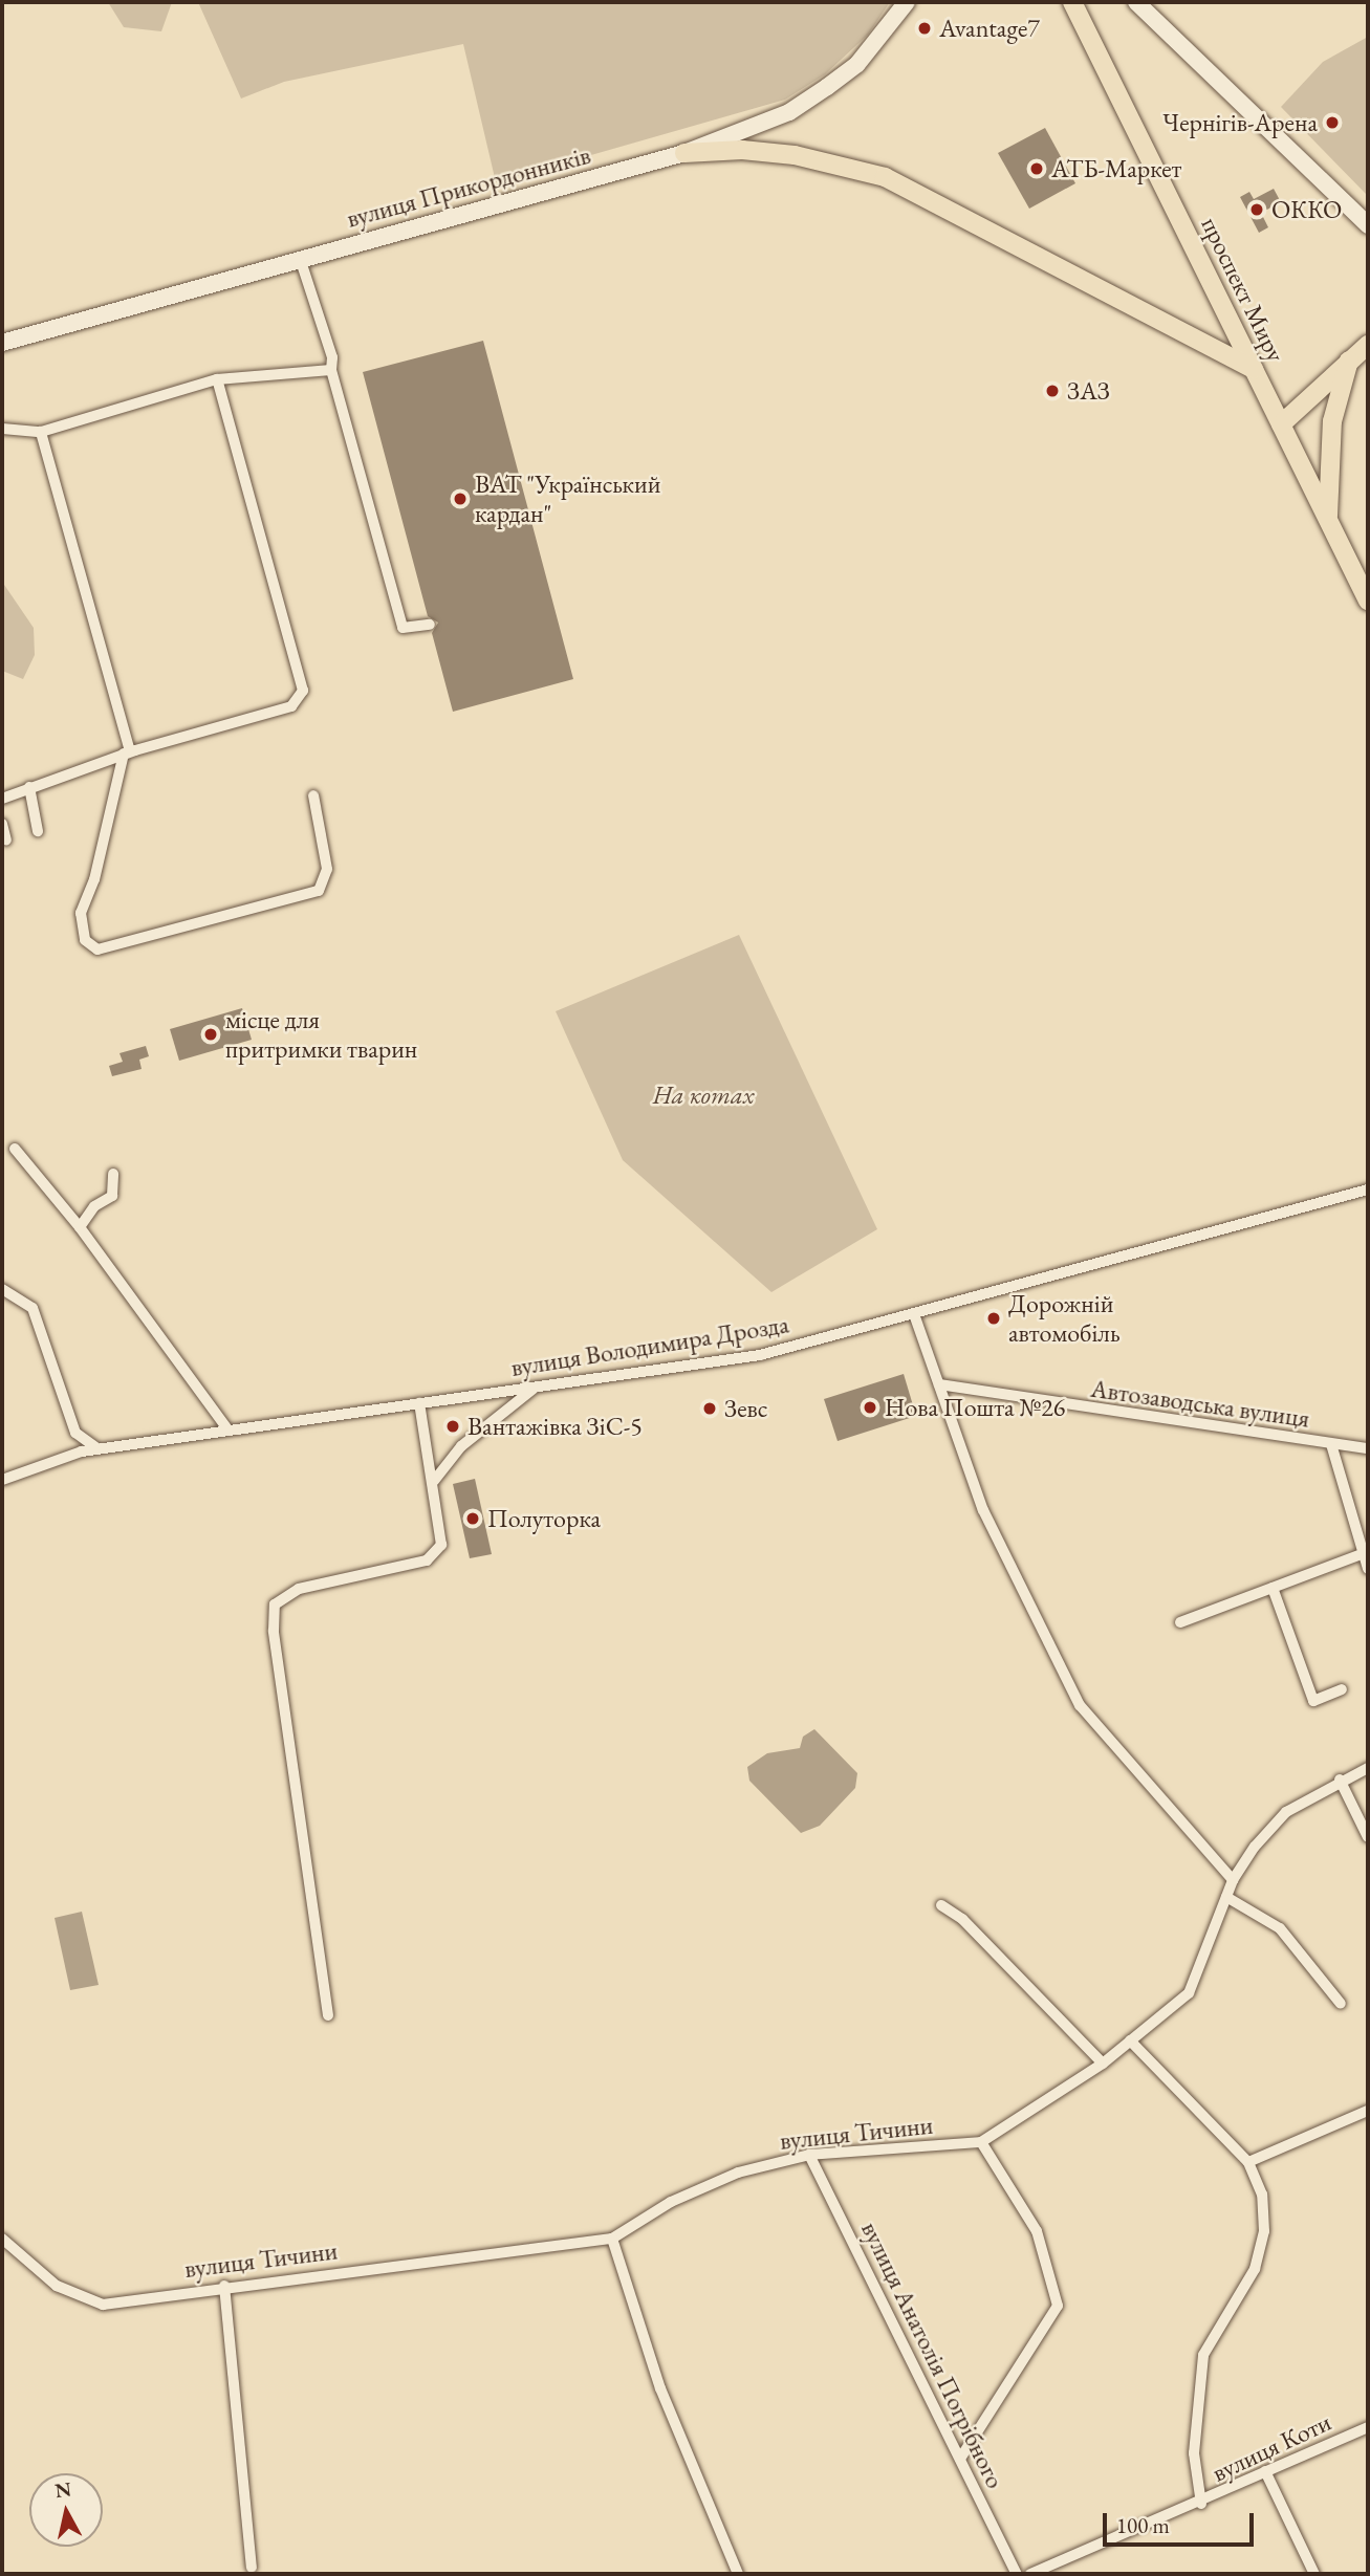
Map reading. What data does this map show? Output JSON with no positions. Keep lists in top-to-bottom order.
{
  "streets": {
    "main road": ["проспект Миру"],
    "street": [
      "вулиця Прикордонників",
      "вулиця Володимира Дрозда",
      "Автозаводська вулиця",
      "вулиця Тичини",
      "вулиця Анатолія Погрібного",
      "вулиця Коти"
    ]
  },
  "crossings": [
    ["вулиця Тичини", "вулиця Анатолія Погрібного"]
  ],
  "parks": ["На котах"],
  "places": [
    "Avantage7",
    "Чернігів-Арена",
    "АТБ-Маркет",
    "ОККО",
    "ЗАЗ",
    "ВАТ \"Український кардан\"",
    "місце для притримки тварин",
    "Дорожній автомобіль",
    "Нова Пошта №26",
    "Зевс",
    "Вантажівка ЗіС-5",
    "Полуторка"
  ],
  "scale_bar": "100 m",
  "north": "top"
}
